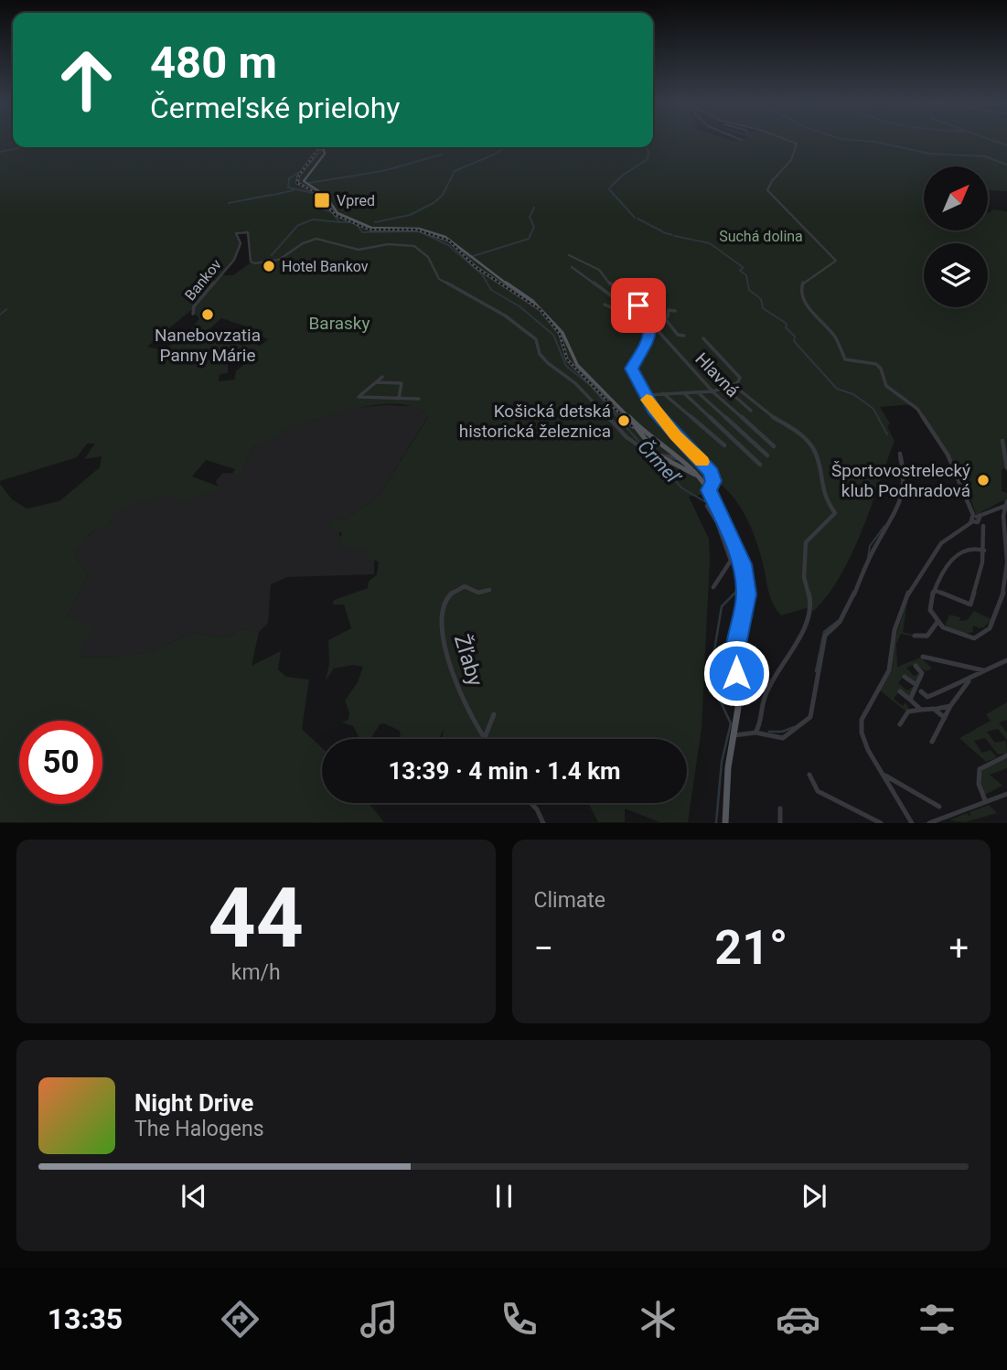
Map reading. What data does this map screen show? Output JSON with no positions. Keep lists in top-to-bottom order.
{
  "streets": {
    "street": ["Bankov", "Hlavná", "Žľaby"]
  },
  "water": ["Črmeľ"],
  "parks": ["Suchá dolina", "Barasky"],
  "places": {
    "transit": ["Vpred"],
    "other": [
      "Hotel Bankov",
      "Nanebovzatia Panny Márie",
      "Košická detská historická železnica",
      "Športovostrelecký klub Podhradová"
    ]
  },
  "north": "top right",
  "page": {
    "turn": ["480 m", "Čermeľské prielohy"],
    "limit": "50",
    "trip": "13:39 · 4 min · 1.4 km",
    "tile": [
      ["44", "km/h"],
      "Climate"
    ],
    "heat": ["−", "21°", "+"],
    "song": ["Night Drive", "The Halogens"],
    "tabs": "13:35"
  }
}
